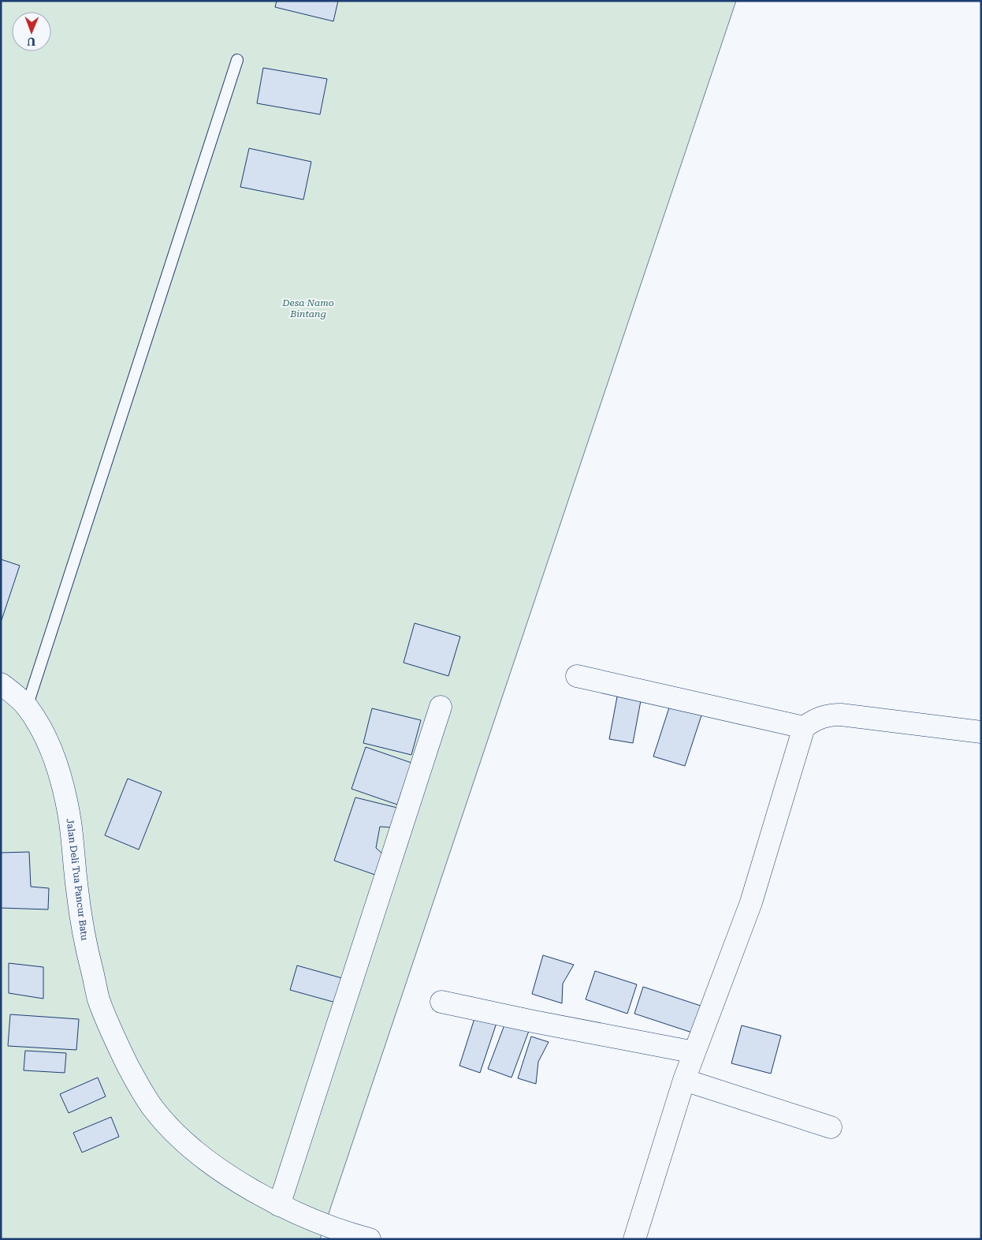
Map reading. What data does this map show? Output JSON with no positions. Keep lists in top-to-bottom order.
{
  "streets": {
    "street": ["Jalan Deli Tua Pancur Batu"]
  },
  "parks": ["Desa Namo Bintang"],
  "north": "bottom"
}
